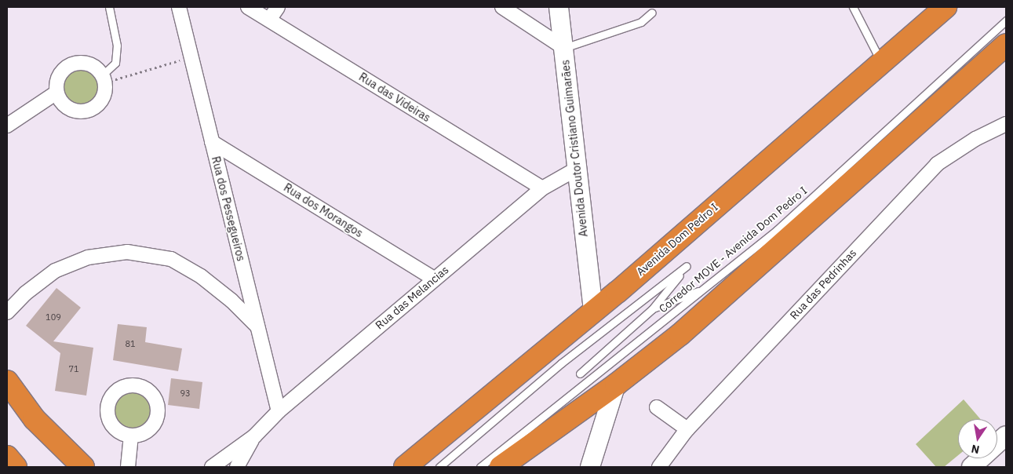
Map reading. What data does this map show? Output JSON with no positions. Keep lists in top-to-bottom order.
{
  "streets": {
    "highway": ["Avenida Dom Pedro I"],
    "main road": ["Avenida Doutor Cristiano Guimarães"],
    "street": [
      "Rua das Videiras",
      "Rua dos Pessegueiros",
      "Rua dos Morangos",
      "Rua das Pedrinhas",
      "Rua das Melancias"
    ],
    "lane": ["Corredor MOVE - Avenida Dom Pedro I"]
  },
  "crossings": [
    ["Rua das Videiras", "Rua das Melancias"],
    ["Avenida Doutor Cristiano Guimarães", "Avenida Dom Pedro I"],
    ["Avenida Doutor Cristiano Guimarães", "Rua das Melancias"],
    ["Rua dos Pessegueiros", "Rua dos Morangos"],
    ["Rua dos Pessegueiros", "Rua das Melancias"],
    ["Rua dos Morangos", "Rua das Melancias"]
  ],
  "house_numbers": [
    "109",
    "81",
    "71",
    "93"
  ],
  "north": "bottom"
}
